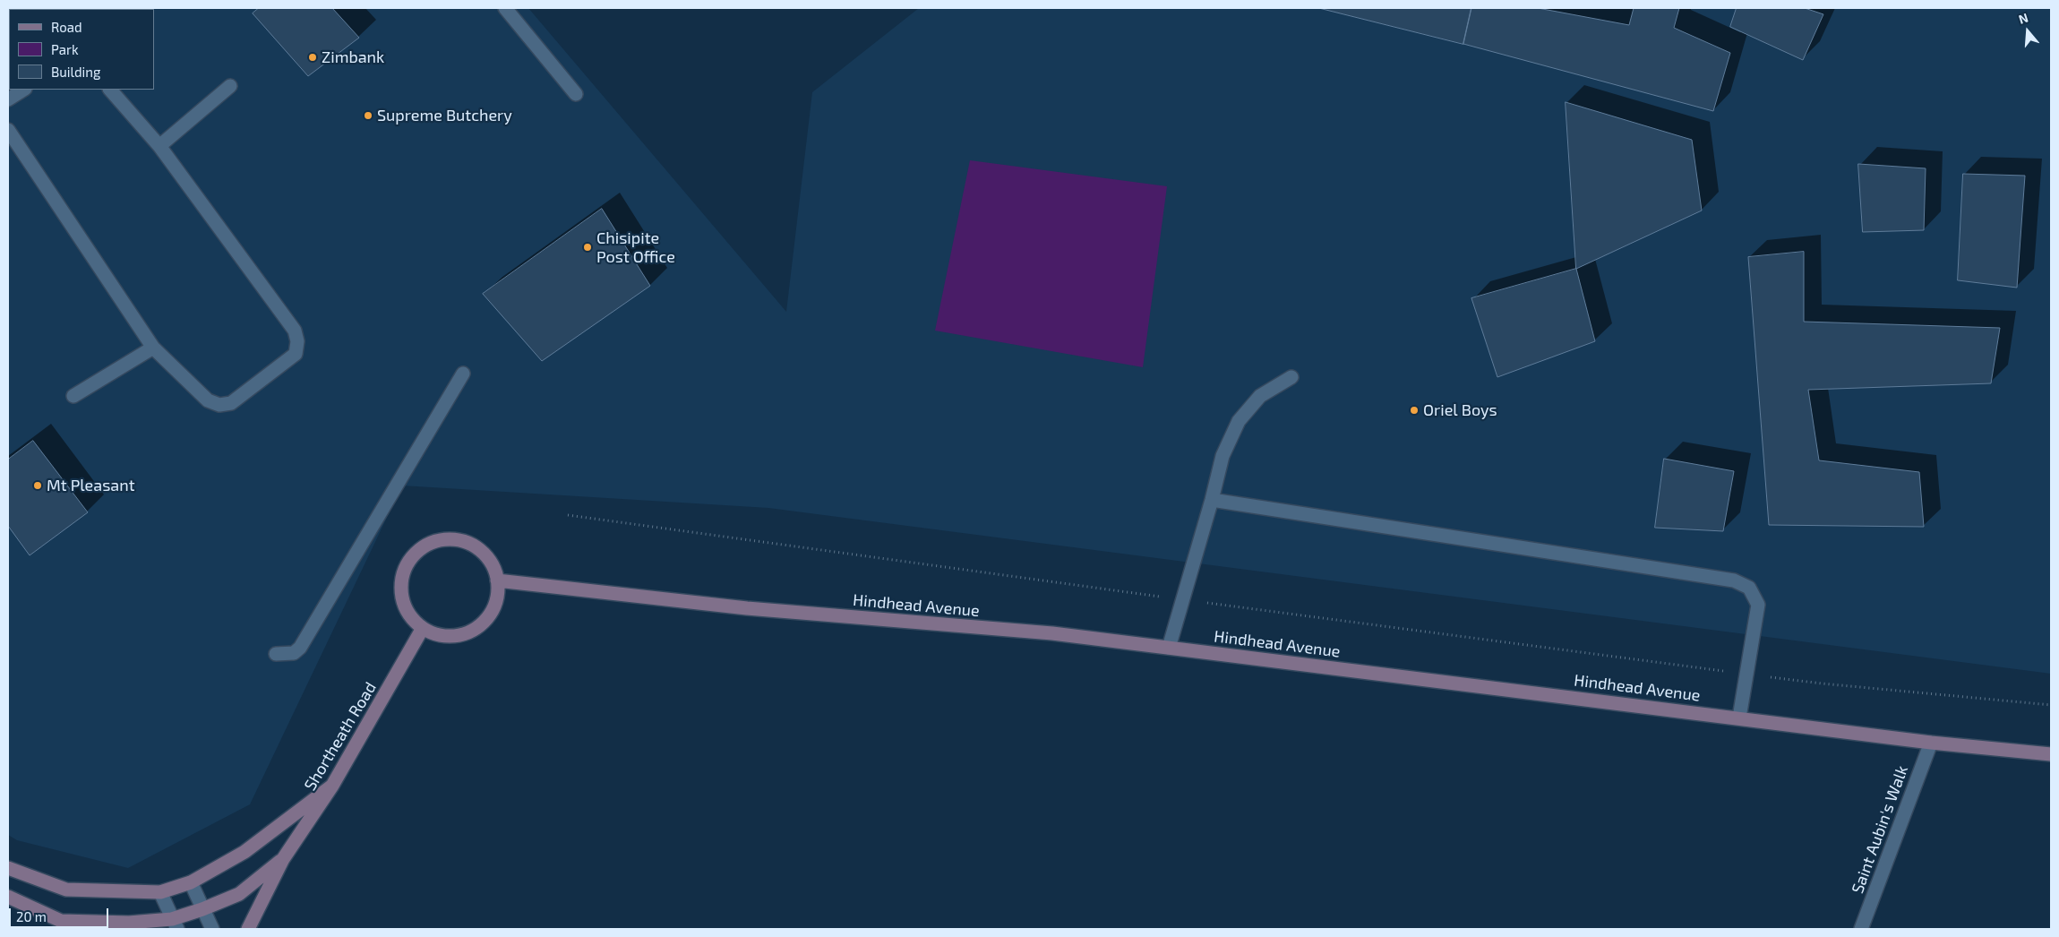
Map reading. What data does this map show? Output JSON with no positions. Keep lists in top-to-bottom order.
{
  "streets": {
    "street": ["Hindhead Avenue", "Shortheath Road", "Saint Aubin's Walk"]
  },
  "crossings": [
    ["Hindhead Avenue", "Shortheath Road"],
    ["Hindhead Avenue", "Saint Aubin's Walk"]
  ],
  "places": [
    "Zimbank",
    "Supreme Butchery",
    "Chisipite Post Office",
    "Oriel Boys",
    "Mt Pleasant"
  ],
  "legend": ["Road", "Park", "Building"],
  "scale_bar": "20 m",
  "north": "top"
}
